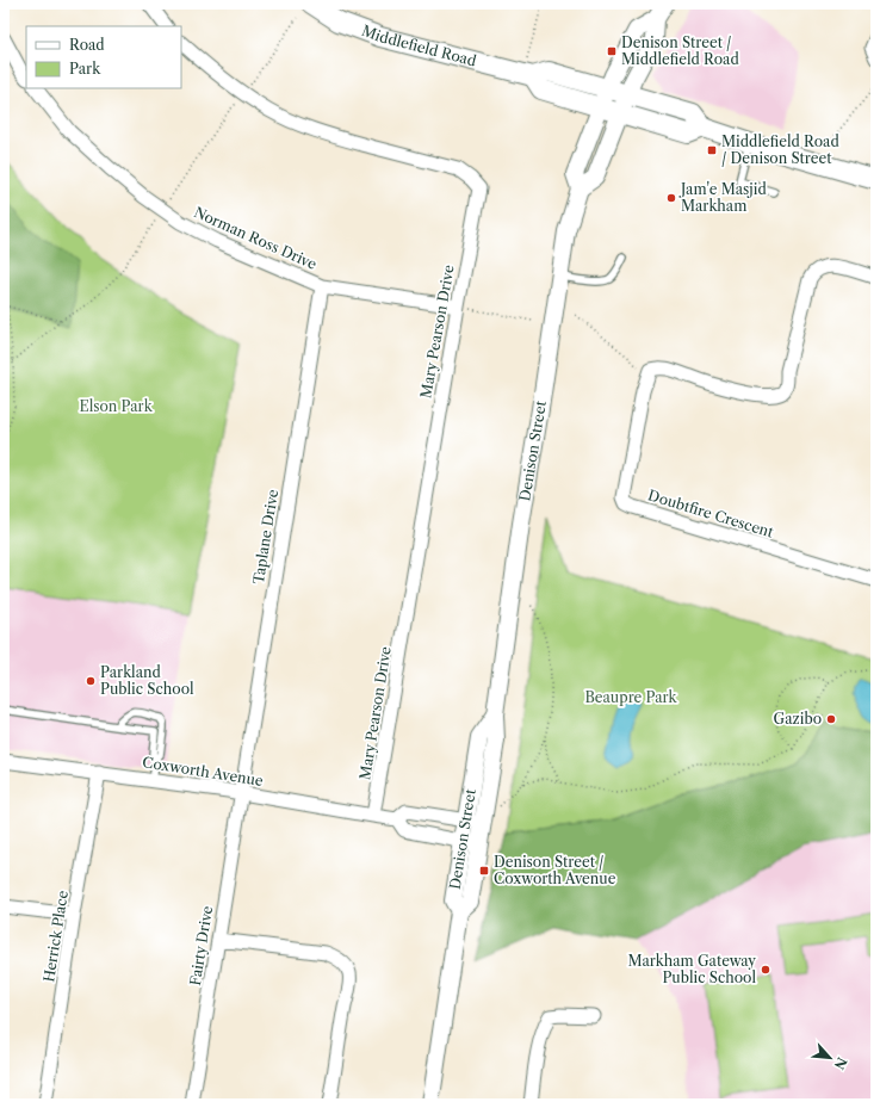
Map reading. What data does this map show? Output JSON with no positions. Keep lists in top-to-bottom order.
{
  "streets": {
    "main road": ["Middlefield Road"],
    "street": [
      "Norman Ross Drive",
      "Mary Pearson Drive",
      "Denison Street",
      "Doubtfire Crescent",
      "Taplane Drive",
      "Coxworth Avenue",
      "Herrick Place",
      "Fairty Drive"
    ]
  },
  "crossings": [
    ["Middlefield Road", "Denison Street"],
    ["Norman Ross Drive", "Mary Pearson Drive"],
    ["Norman Ross Drive", "Taplane Drive"],
    ["Mary Pearson Drive", "Coxworth Avenue"],
    ["Denison Street", "Coxworth Avenue"],
    ["Taplane Drive", "Coxworth Avenue"],
    ["Taplane Drive", "Fairty Drive"],
    ["Coxworth Avenue", "Herrick Place"],
    ["Coxworth Avenue", "Fairty Drive"]
  ],
  "parks": ["Elson Park", "Beaupre Park"],
  "places": {
    "transit": ["Denison Street / Middlefield Road", "Middlefield Road / Denison Street", "Denison Street / Coxworth Avenue"],
    "other": [
      "Jam'e Masjid Markham",
      "Parkland Public School",
      "Gazibo",
      "Markham Gateway Public School"
    ]
  },
  "legend": ["Road", "Park"],
  "north": "bottom right"
}
